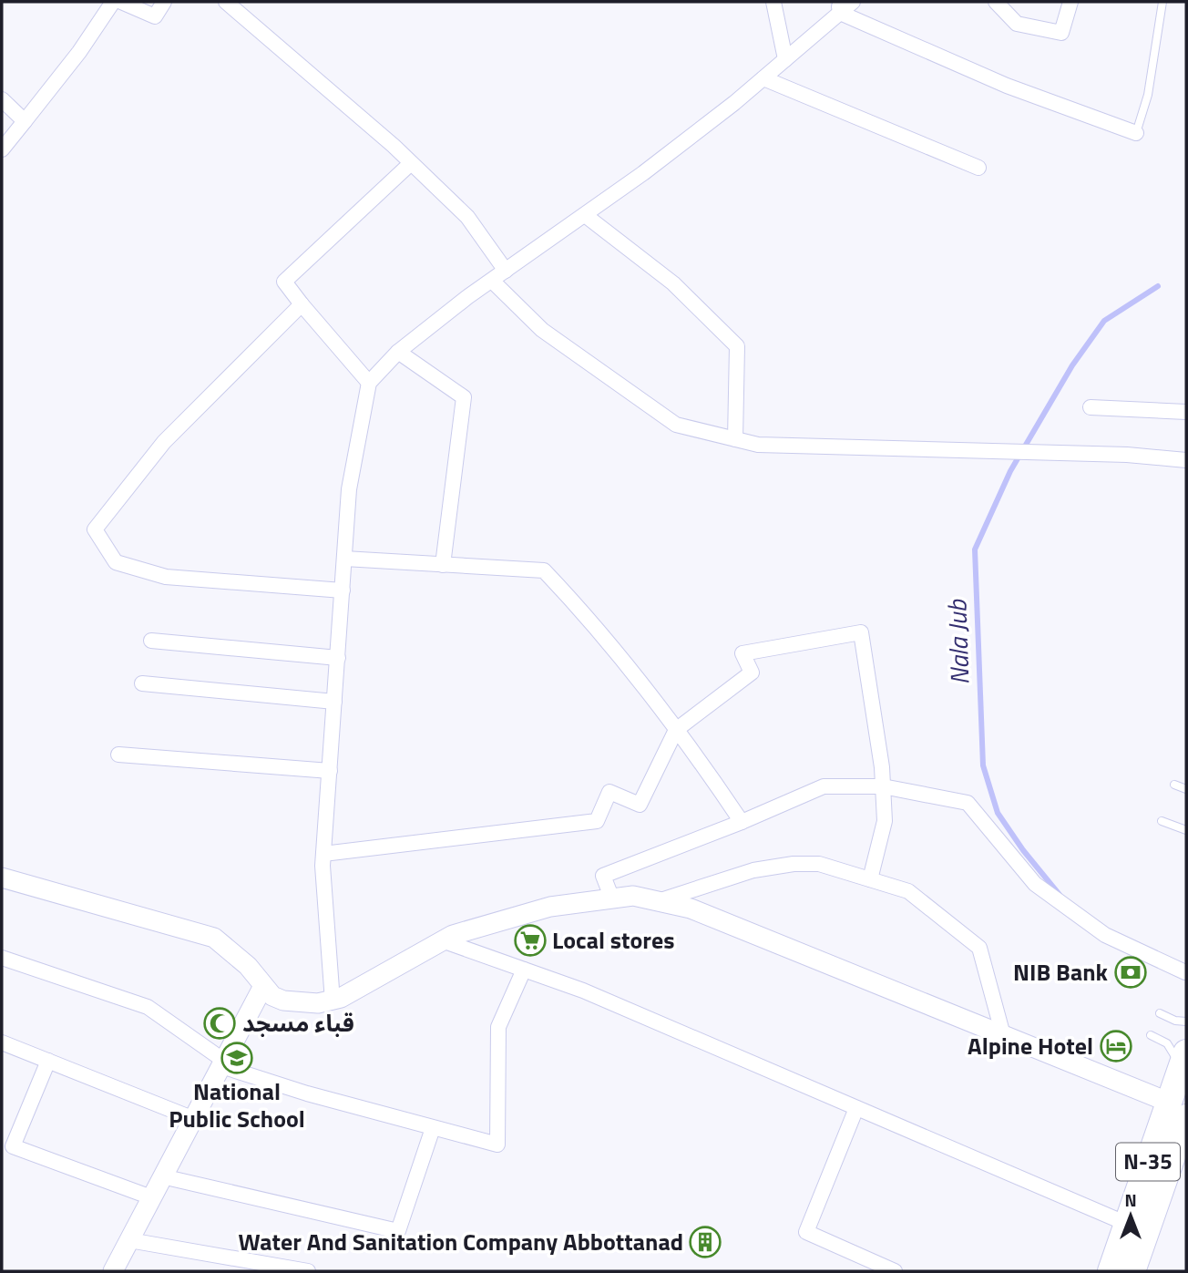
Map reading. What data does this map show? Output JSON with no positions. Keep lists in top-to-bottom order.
{
  "streets": {
    "highway": ["N-35"]
  },
  "water": ["Nala Jub"],
  "places": {
    "supermarket": ["Local stores"],
    "bank": ["NIB Bank"],
    "mosque": ["قباء مسجد"],
    "hotel": ["Alpine Hotel"],
    "school or university": ["National Public School"],
    "building": ["Water And Sanitation Company Abbottanad"]
  },
  "north": "top"
}
